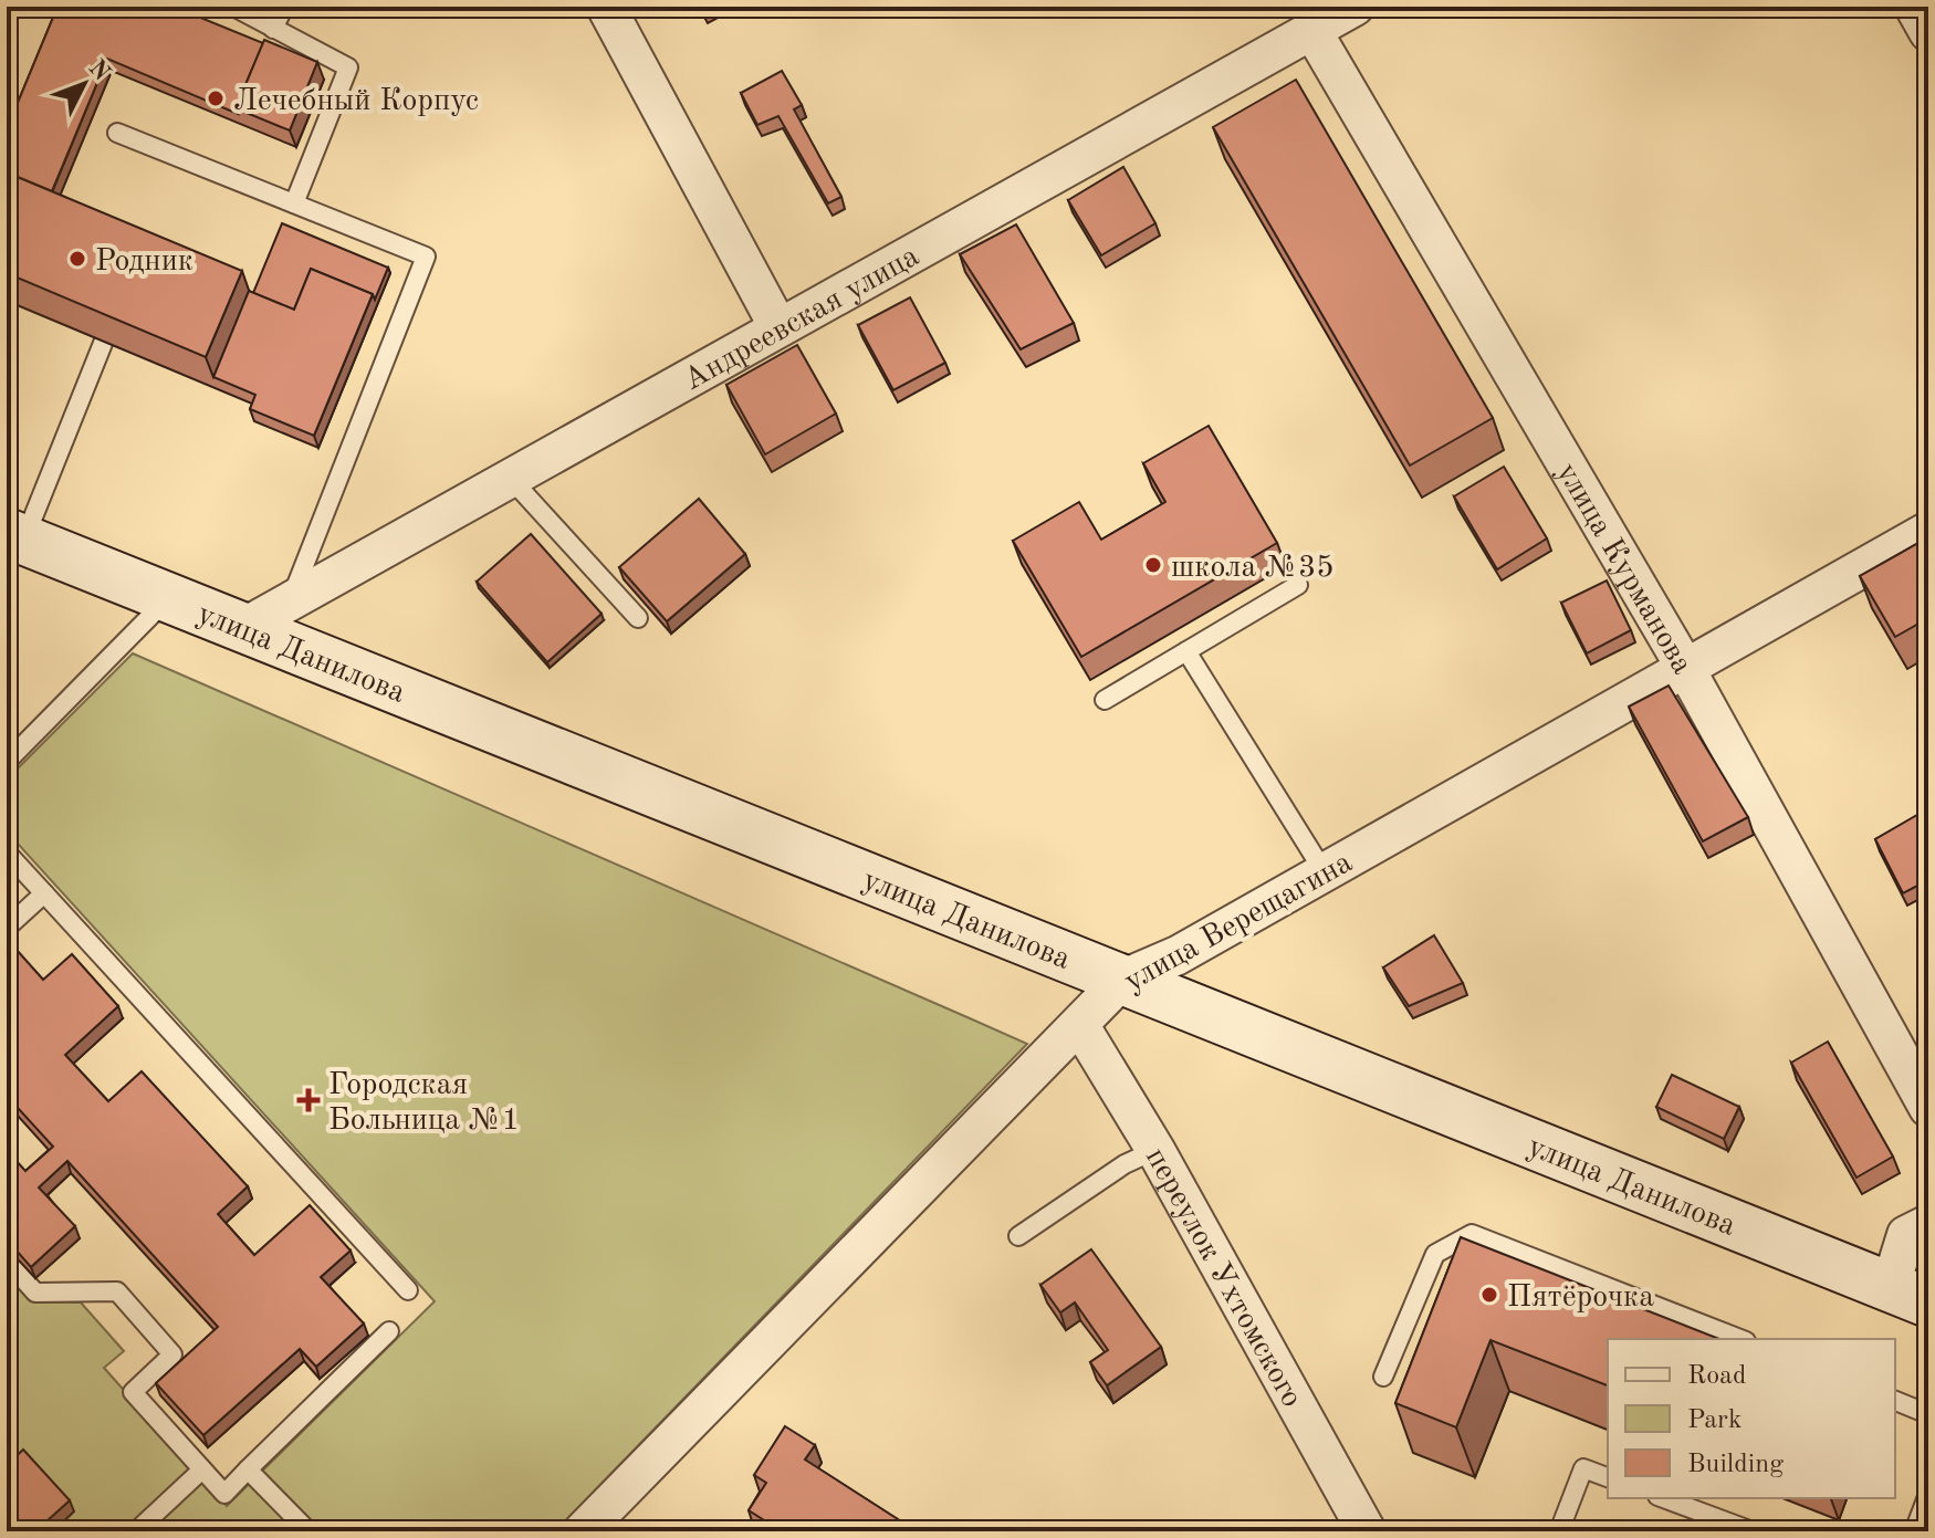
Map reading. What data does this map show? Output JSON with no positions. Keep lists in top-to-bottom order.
{
  "streets": {
    "main road": ["улица Данилова"],
    "street": [
      "Андреевская улица",
      "улица Курманова",
      "улица Верещагина",
      "переулок Ухтомского"
    ]
  },
  "crossings": [
    ["Андреевская улица", "улица Курманова"],
    ["Андреевская улица", "улица Данилова"],
    ["улица Курманова", "улица Верещагина"],
    ["улица Данилова", "улица Верещагина"],
    ["улица Верещагина", "переулок Ухтомского"]
  ],
  "places": {
    "other": [
      "Лечебный Корпус",
      "Родник",
      "школа №35",
      "Пятёрочка"
    ],
    "health": ["Городская Больница №1"]
  },
  "legend": ["Road", "Park", "Building"],
  "north": "top right"
}
